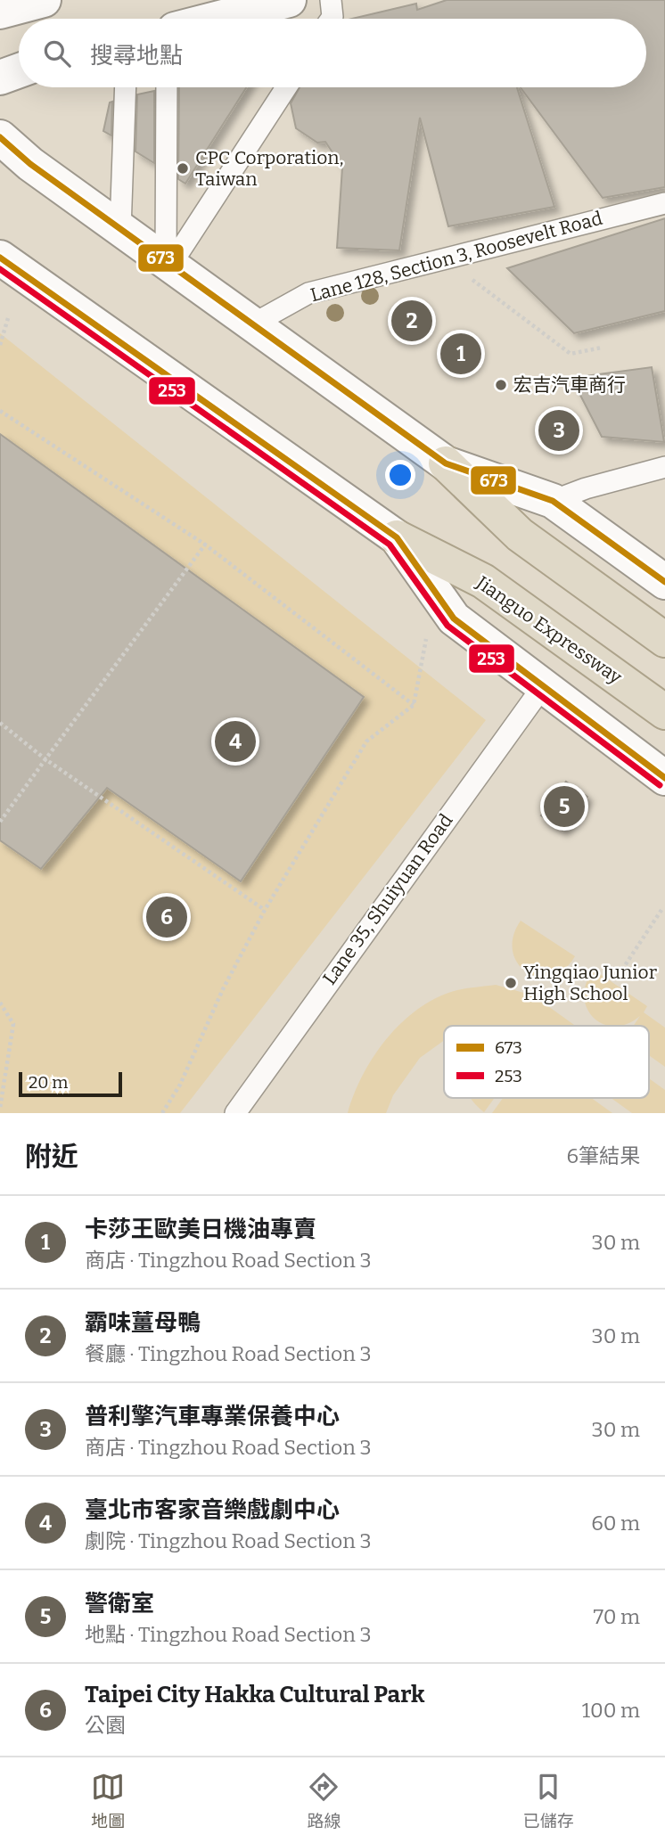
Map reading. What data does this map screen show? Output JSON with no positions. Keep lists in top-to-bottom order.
{
  "streets": {
    "highway": ["Jianguo Expressway"],
    "lane": ["Lane 128, Section 3, Roosevelt Road", "Lane 35, Shuiyuan Road"]
  },
  "places": ["CPC Corporation, Taiwan", "宏吉汽車商行", "Yingqiao Junior High School"],
  "lines": ["transit line 673", "transit line 253"],
  "legend": ["673", "253"],
  "scale_bar": "20 m",
  "page": {
    "search": "搜尋地點",
    "pins": [
      "2",
      "1",
      "3",
      "4",
      "5",
      "6"
    ],
    "scale": "20 m",
    "heading": ["附近", "6筆結果"],
    "list": [
      {
        "mark": "1",
        "name": "卡莎王歐美日機油專賣",
        "note": "商店 · Tingzhou Road Section 3",
        "value": "30 m"
      },
      {
        "mark": "2",
        "name": "霸味薑母鴨",
        "note": "餐廳 · Tingzhou Road Section 3",
        "value": "30 m"
      },
      {
        "mark": "3",
        "name": "普利擎汽車專業保養中心",
        "note": "商店 · Tingzhou Road Section 3",
        "value": "30 m"
      },
      {
        "mark": "4",
        "name": "臺北市客家音樂戲劇中心",
        "note": "劇院 · Tingzhou Road Section 3",
        "value": "60 m"
      },
      {
        "mark": "5",
        "name": "警衛室",
        "note": "地點 · Tingzhou Road Section 3",
        "value": "70 m"
      },
      {
        "mark": "6",
        "name": "Taipei City Hakka Cultural Park",
        "note": "公園",
        "value": "100 m"
      }
    ],
    "nav": ["地圖", "路線", "已儲存"]
  }
}
